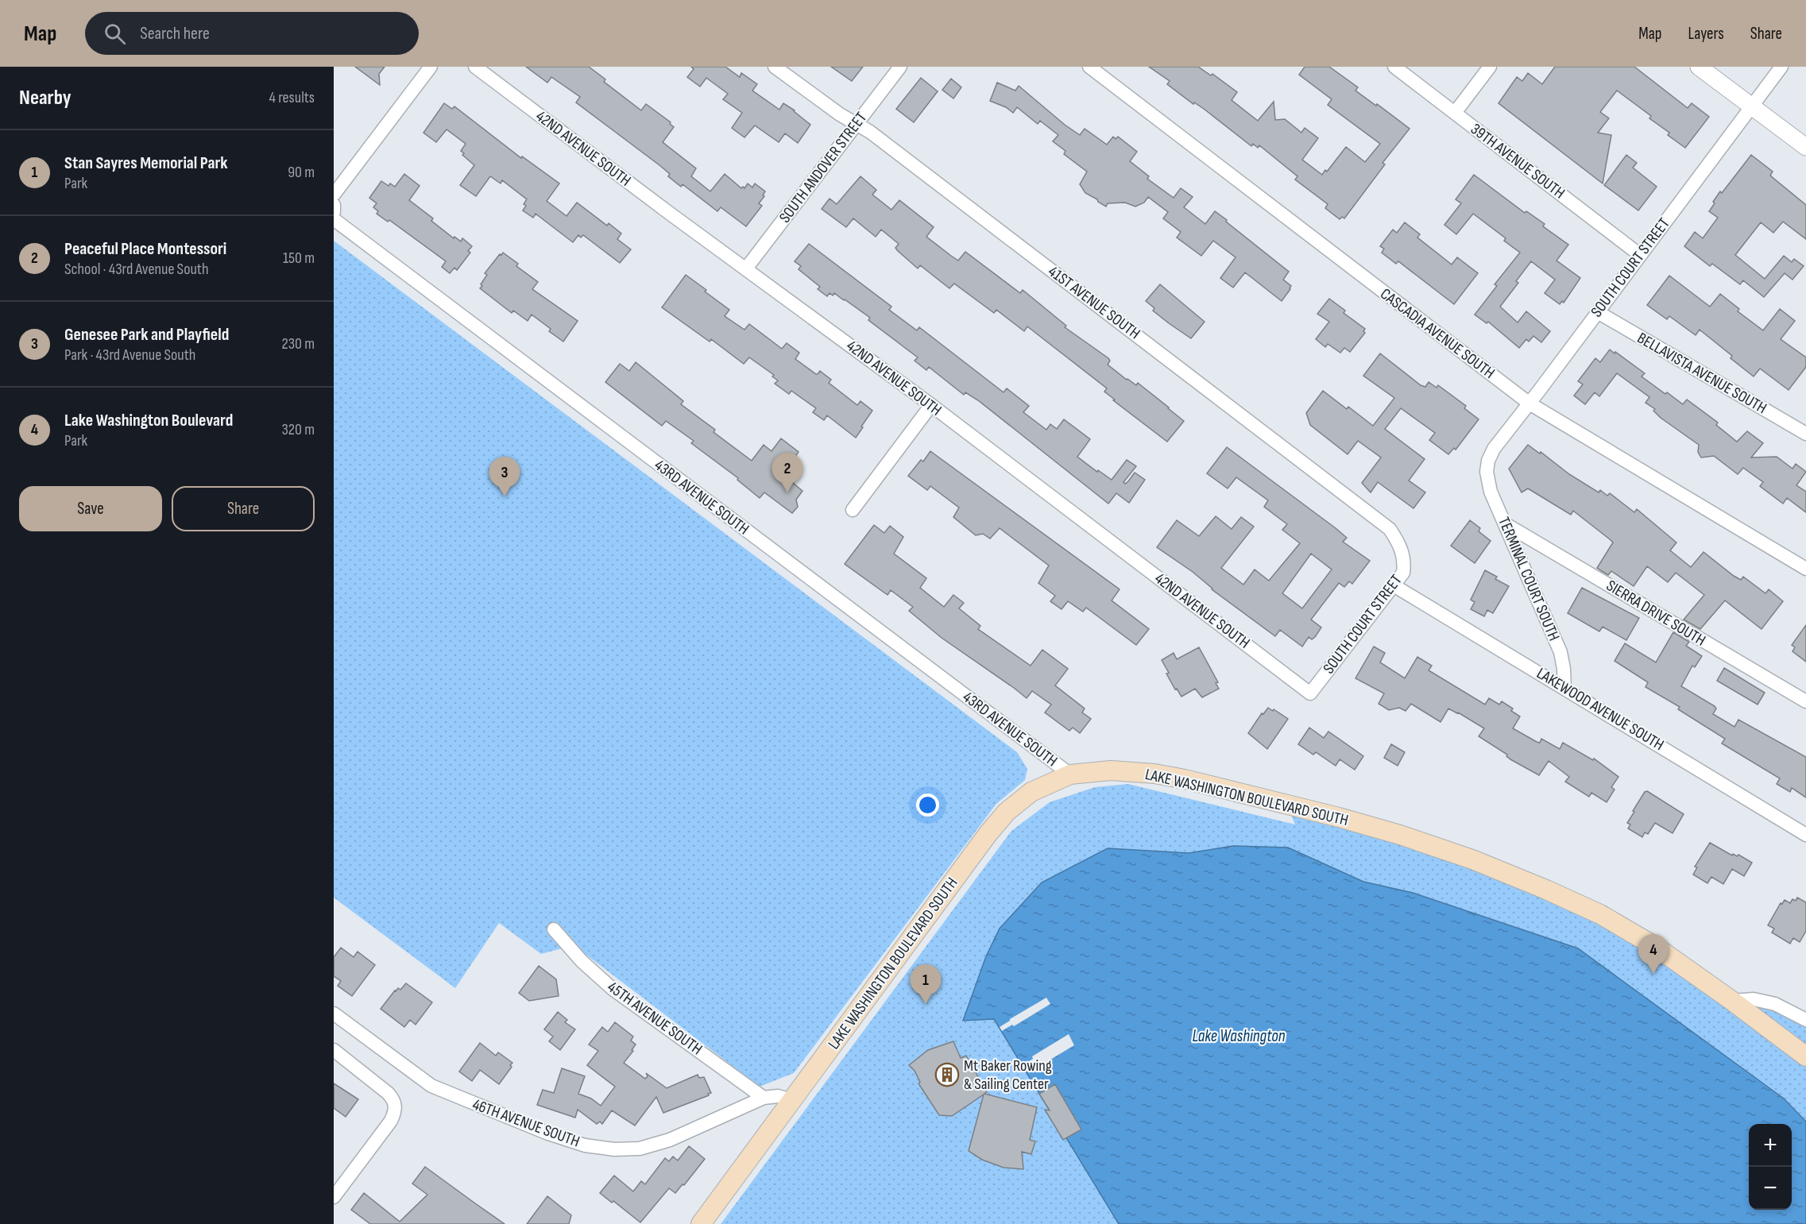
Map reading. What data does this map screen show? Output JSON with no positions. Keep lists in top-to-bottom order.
{
  "streets": {
    "main road": ["LAKE WASHINGTON BOULEVARD SOUTH"],
    "street": [
      "42ND AVENUE SOUTH",
      "39TH AVENUE SOUTH",
      "SOUTH ANDOVER STREET",
      "SOUTH COURT STREET",
      "41ST AVENUE SOUTH",
      "CASCADIA AVENUE SOUTH",
      "BELLAVISTA AVENUE SOUTH",
      "43RD AVENUE SOUTH",
      "TERMINAL COURT SOUTH",
      "SIERRA DRIVE SOUTH",
      "LAKEWOOD AVENUE SOUTH",
      "45TH AVENUE SOUTH",
      "46TH AVENUE SOUTH"
    ]
  },
  "crossings": [
    ["42ND AVENUE SOUTH", "SOUTH ANDOVER STREET"],
    ["42ND AVENUE SOUTH", "SOUTH COURT STREET"],
    ["39TH AVENUE SOUTH", "SOUTH COURT STREET"],
    ["SOUTH ANDOVER STREET", "41ST AVENUE SOUTH"],
    ["SOUTH COURT STREET", "41ST AVENUE SOUTH"],
    ["SOUTH COURT STREET", "CASCADIA AVENUE SOUTH"],
    ["SOUTH COURT STREET", "BELLAVISTA AVENUE SOUTH"],
    ["SOUTH COURT STREET", "TERMINAL COURT SOUTH"],
    ["SOUTH COURT STREET", "LAKEWOOD AVENUE SOUTH"],
    ["43RD AVENUE SOUTH", "LAKE WASHINGTON BOULEVARD SOUTH"],
    ["TERMINAL COURT SOUTH", "SIERRA DRIVE SOUTH"],
    ["TERMINAL COURT SOUTH", "LAKEWOOD AVENUE SOUTH"],
    ["LAKE WASHINGTON BOULEVARD SOUTH", "46TH AVENUE SOUTH"],
    ["45TH AVENUE SOUTH", "46TH AVENUE SOUTH"]
  ],
  "water": ["Lake Washington"],
  "places": {
    "building": ["Mt Baker Rowing & Sailing Center"]
  },
  "page": {
    "header": "Map",
    "search": "Search here",
    "nav": ["Map", "Layers", "Share"],
    "heading": ["Nearby", "4 results"],
    "list": [
      {
        "mark": "1",
        "name": "Stan Sayres Memorial Park",
        "note": "Park",
        "value": "90 m"
      },
      {
        "mark": "2",
        "name": "Peaceful Place Montessori",
        "note": "School · 43rd Avenue South",
        "value": "150 m"
      },
      {
        "mark": "3",
        "name": "Genesee Park and Playfield",
        "note": "Park · 43rd Avenue South",
        "value": "230 m"
      },
      {
        "mark": "4",
        "name": "Lake Washington Boulevard",
        "note": "Park",
        "value": "320 m"
      }
    ],
    "pins": [
      "2",
      "3",
      "4",
      "1"
    ],
    "buttons": ["Save", "Share"],
    "map_buttons": ["+", "−"]
  }
}
